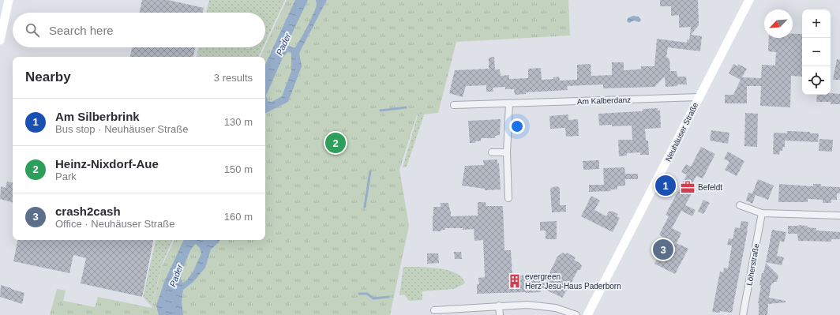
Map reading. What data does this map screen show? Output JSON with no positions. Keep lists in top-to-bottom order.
{
  "streets": {
    "main road": ["Neuhäuser Straße"],
    "street": ["Am Kalberdanz", "Löherstraße"]
  },
  "crossings": [
    ["Am Kalberdanz", "Neuhäuser Straße"]
  ],
  "water": ["Pader"],
  "places": {
    "office": ["Befeldt"],
    "building": ["evergreen Herz-Jesu-Haus Paderborn"]
  },
  "north": "bottom left",
  "page": {
    "map_buttons": ["+", "−"],
    "search": "Search here",
    "heading": ["Nearby", "3 results"],
    "list": [
      {
        "mark": "1",
        "name": "Am Silberbrink",
        "note": "Bus stop · Neuhäuser Straße",
        "value": "130 m"
      },
      {
        "mark": "2",
        "name": "Heinz-Nixdorf-Aue",
        "note": "Park",
        "value": "150 m"
      },
      {
        "mark": "3",
        "name": "crash2cash",
        "note": "Office · Neuhäuser Straße",
        "value": "160 m"
      }
    ],
    "pins": ["2", "1", "3"]
  }
}
